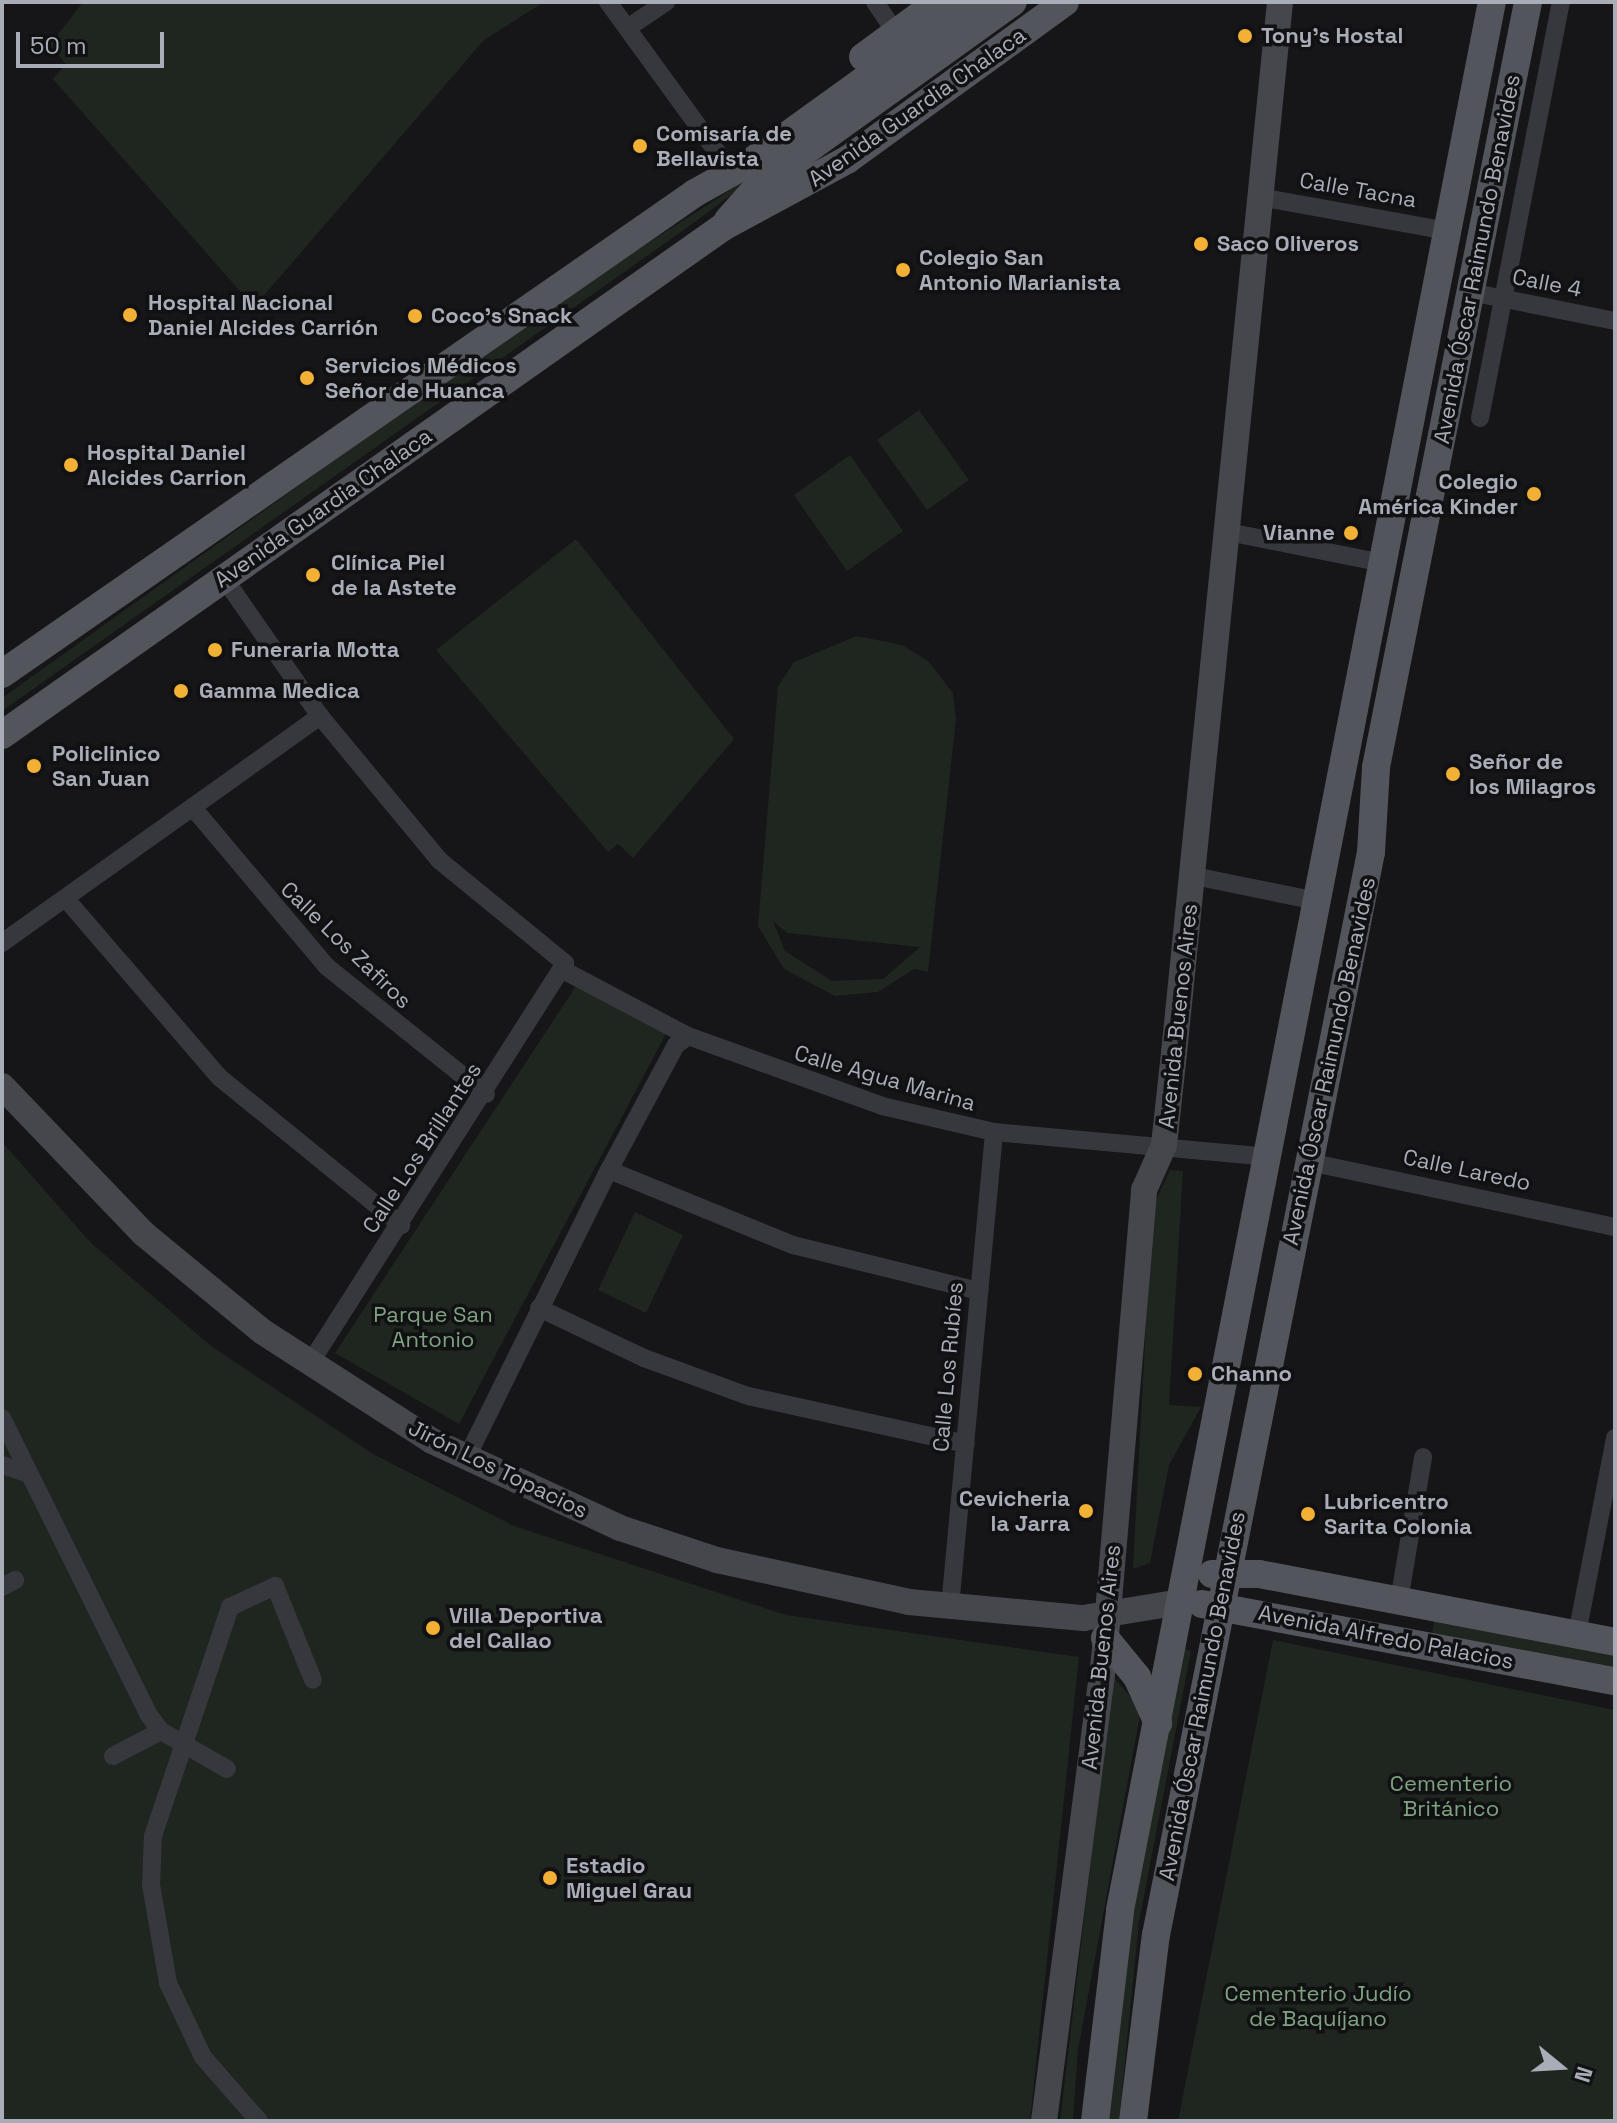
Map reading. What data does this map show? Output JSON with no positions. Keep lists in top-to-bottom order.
{
  "streets": {
    "main road": [
      "Avenida Guardia Chalaca",
      "Avenida Óscar Raimundo Benavides",
      "Avenida Buenos Aires",
      "Jirón Los Topacios",
      "Avenida Alfredo Palacios"
    ],
    "street": [
      "Calle Tacna",
      "Calle 4",
      "Calle Los Zafiros",
      "Calle Agua Marina",
      "Calle Los Brillantes",
      "Calle Laredo",
      "Calle Los Rubíes"
    ]
  },
  "crossings": [
    ["Calle Tacna", "Avenida Óscar Raimundo Benavides"],
    ["Calle Tacna", "Avenida Buenos Aires"],
    ["Avenida Óscar Raimundo Benavides", "Calle 4"],
    ["Avenida Óscar Raimundo Benavides", "Calle Agua Marina"],
    ["Avenida Óscar Raimundo Benavides", "Calle Laredo"],
    ["Avenida Óscar Raimundo Benavides", "Avenida Alfredo Palacios"],
    ["Calle Los Zafiros", "Calle Los Brillantes"],
    ["Avenida Buenos Aires", "Calle Agua Marina"],
    ["Avenida Buenos Aires", "Jirón Los Topacios"],
    ["Avenida Buenos Aires", "Avenida Alfredo Palacios"],
    ["Calle Agua Marina", "Calle Los Brillantes"],
    ["Calle Agua Marina", "Calle Los Rubíes"],
    ["Calle Los Brillantes", "Jirón Los Topacios"],
    ["Calle Los Rubíes", "Jirón Los Topacios"],
    ["Jirón Los Topacios", "Avenida Alfredo Palacios"]
  ],
  "parks": ["Parque San Antonio", "Cementerio Británico", "Cementerio Judío de Baquíjano"],
  "places": [
    "Tony's Hostal",
    "Comisaría de Bellavista",
    "Saco Oliveros",
    "Colegio San Antonio Marianista",
    "Hospital Nacional Daniel Alcides Carrión",
    "Coco's Snack",
    "Servicios Médicos Señor de Huanca",
    "Hospital Daniel Alcides Carrion",
    "Colegio América Kinder",
    "Vianne",
    "Clínica Piel de la Astete",
    "Funeraria Motta",
    "Gamma Medica",
    "Policlinico San Juan",
    "Señor de los Milagros",
    "Channo",
    "Cevicheria la Jarra",
    "Lubricentro Sarita Colonia",
    "Villa Deportiva del Callao",
    "Estadio Miguel Grau"
  ],
  "scale_bar": "50 m",
  "north": "right"
}
